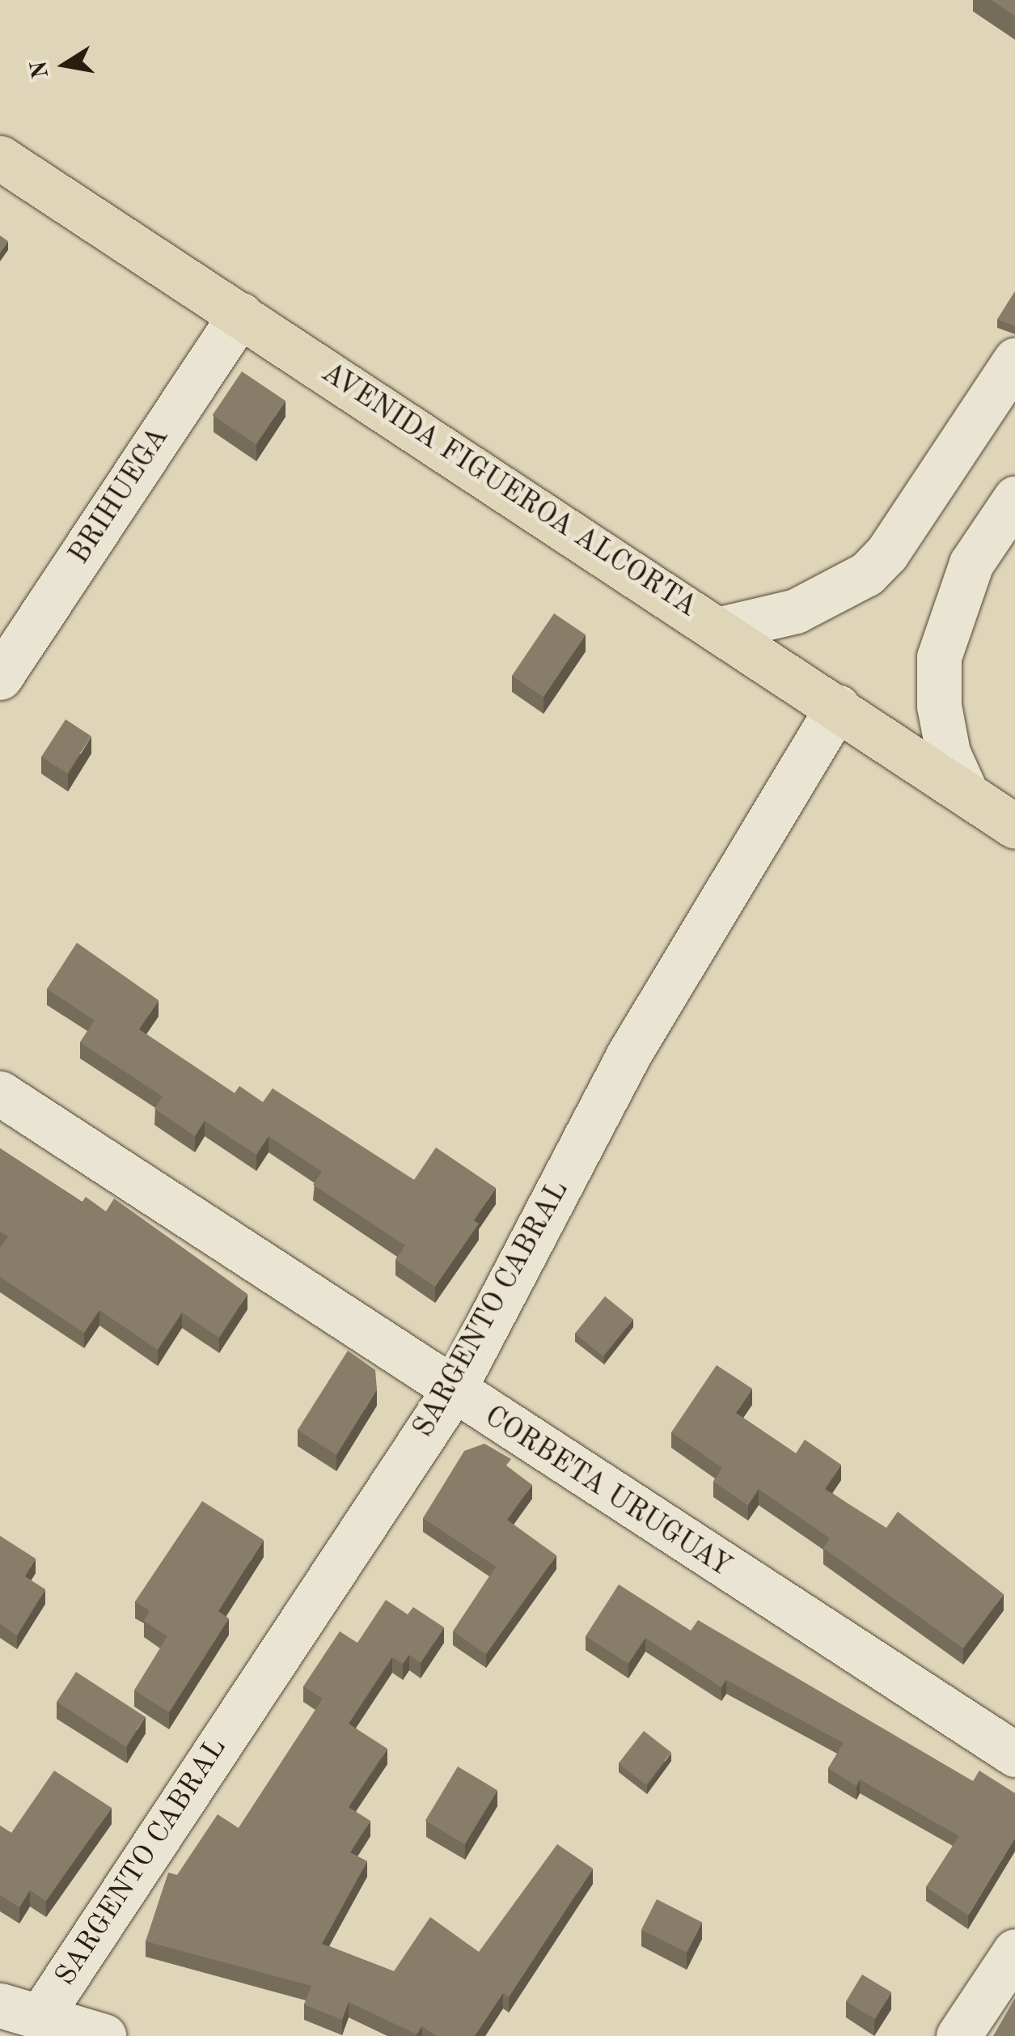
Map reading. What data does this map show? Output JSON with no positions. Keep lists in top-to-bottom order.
{
  "streets": {
    "main road": ["AVENIDA FIGUEROA ALCORTA"],
    "street": ["BRIHUEGA", "SARGENTO CABRAL", "CORBETA URUGUAY"]
  },
  "crossings": [
    ["AVENIDA FIGUEROA ALCORTA", "BRIHUEGA"],
    ["AVENIDA FIGUEROA ALCORTA", "SARGENTO CABRAL"],
    ["SARGENTO CABRAL", "CORBETA URUGUAY"]
  ],
  "north": "left"
}
